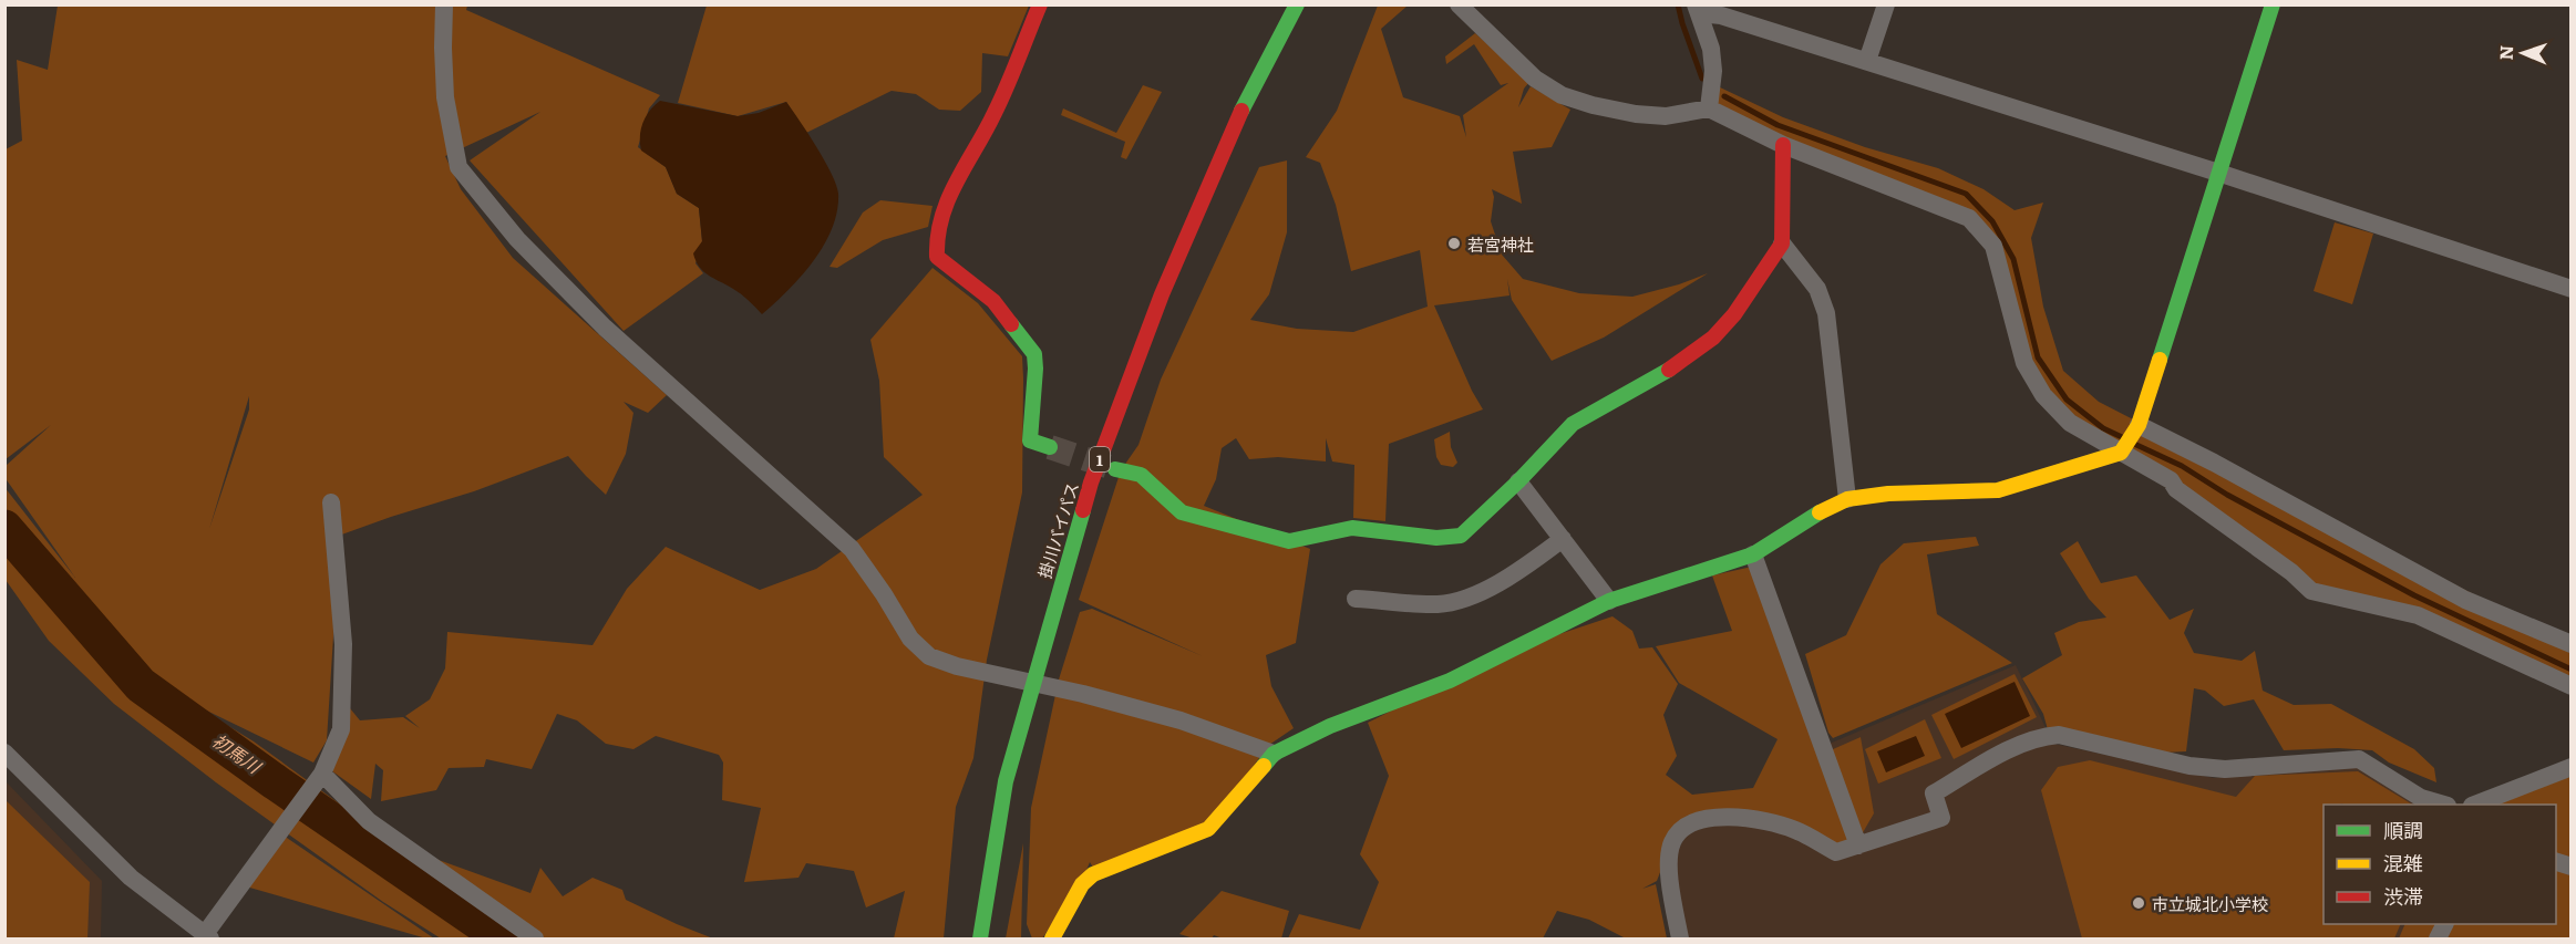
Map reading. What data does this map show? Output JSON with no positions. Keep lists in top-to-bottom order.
{
  "streets": {
    "main road": ["1", "掛川バイパス"]
  },
  "water": ["初馬川"],
  "places": ["若宮神社", "市立城北小学校"],
  "legend": ["順調", "混雑", "渋滞"],
  "north": "left"
}
